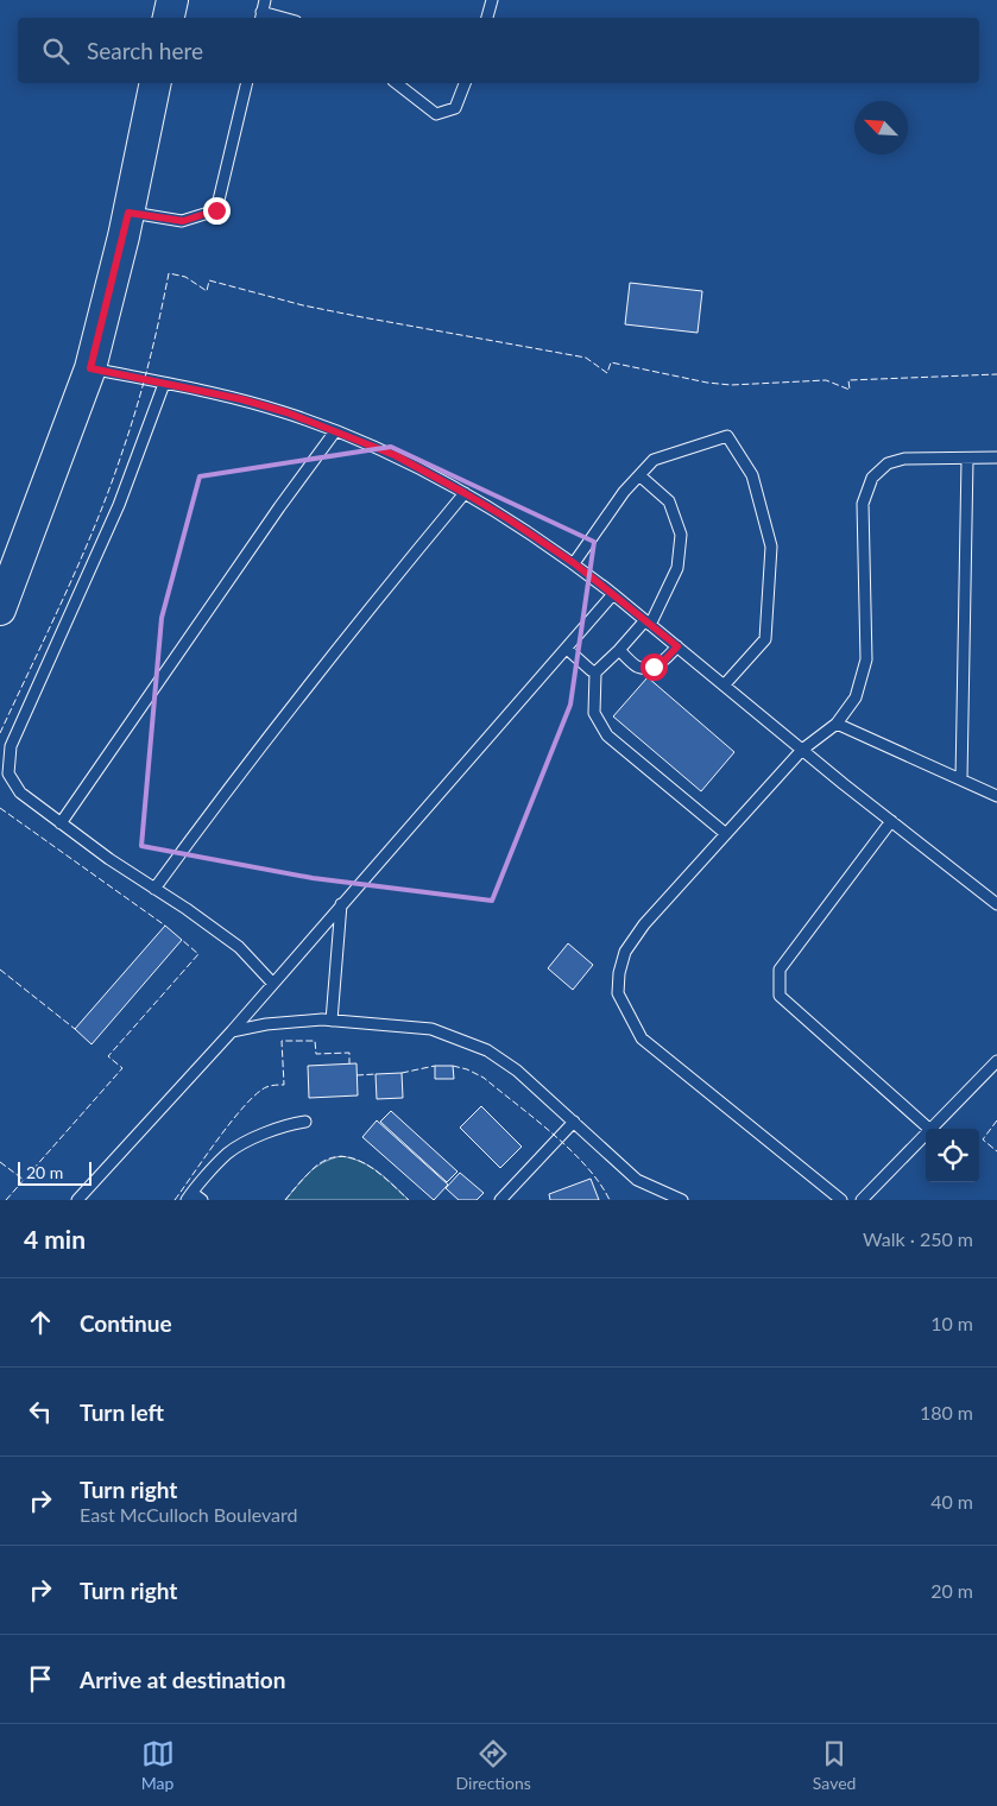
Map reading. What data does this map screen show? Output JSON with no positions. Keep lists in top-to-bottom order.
{
  "scale_bar": "20 m",
  "north": "top left",
  "page": {
    "search": "Search here",
    "scale": "20 m",
    "heading": ["4 min", "Walk · 250 m"],
    "list": [
      ["Continue", "10 m"],
      ["Turn left", "180 m"],
      ["Turn right", "East McCulloch Boulevard", "40 m"],
      ["Turn right", "20 m"],
      "Arrive at destination"
    ],
    "nav": ["Map", "Directions", "Saved"]
  }
}
